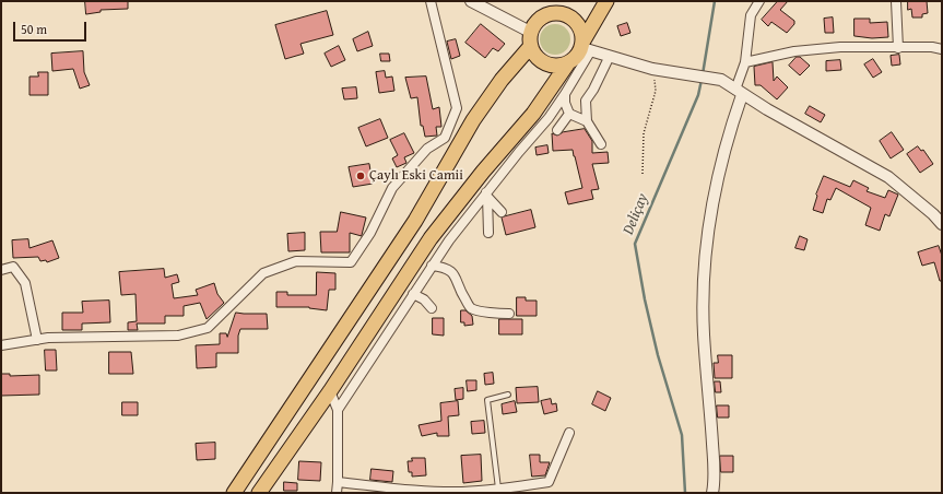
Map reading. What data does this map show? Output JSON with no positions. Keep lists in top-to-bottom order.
{
  "water": ["Deliçay"],
  "places": ["Çaylı Eski Camii"],
  "scale_bar": "50 m"
}
